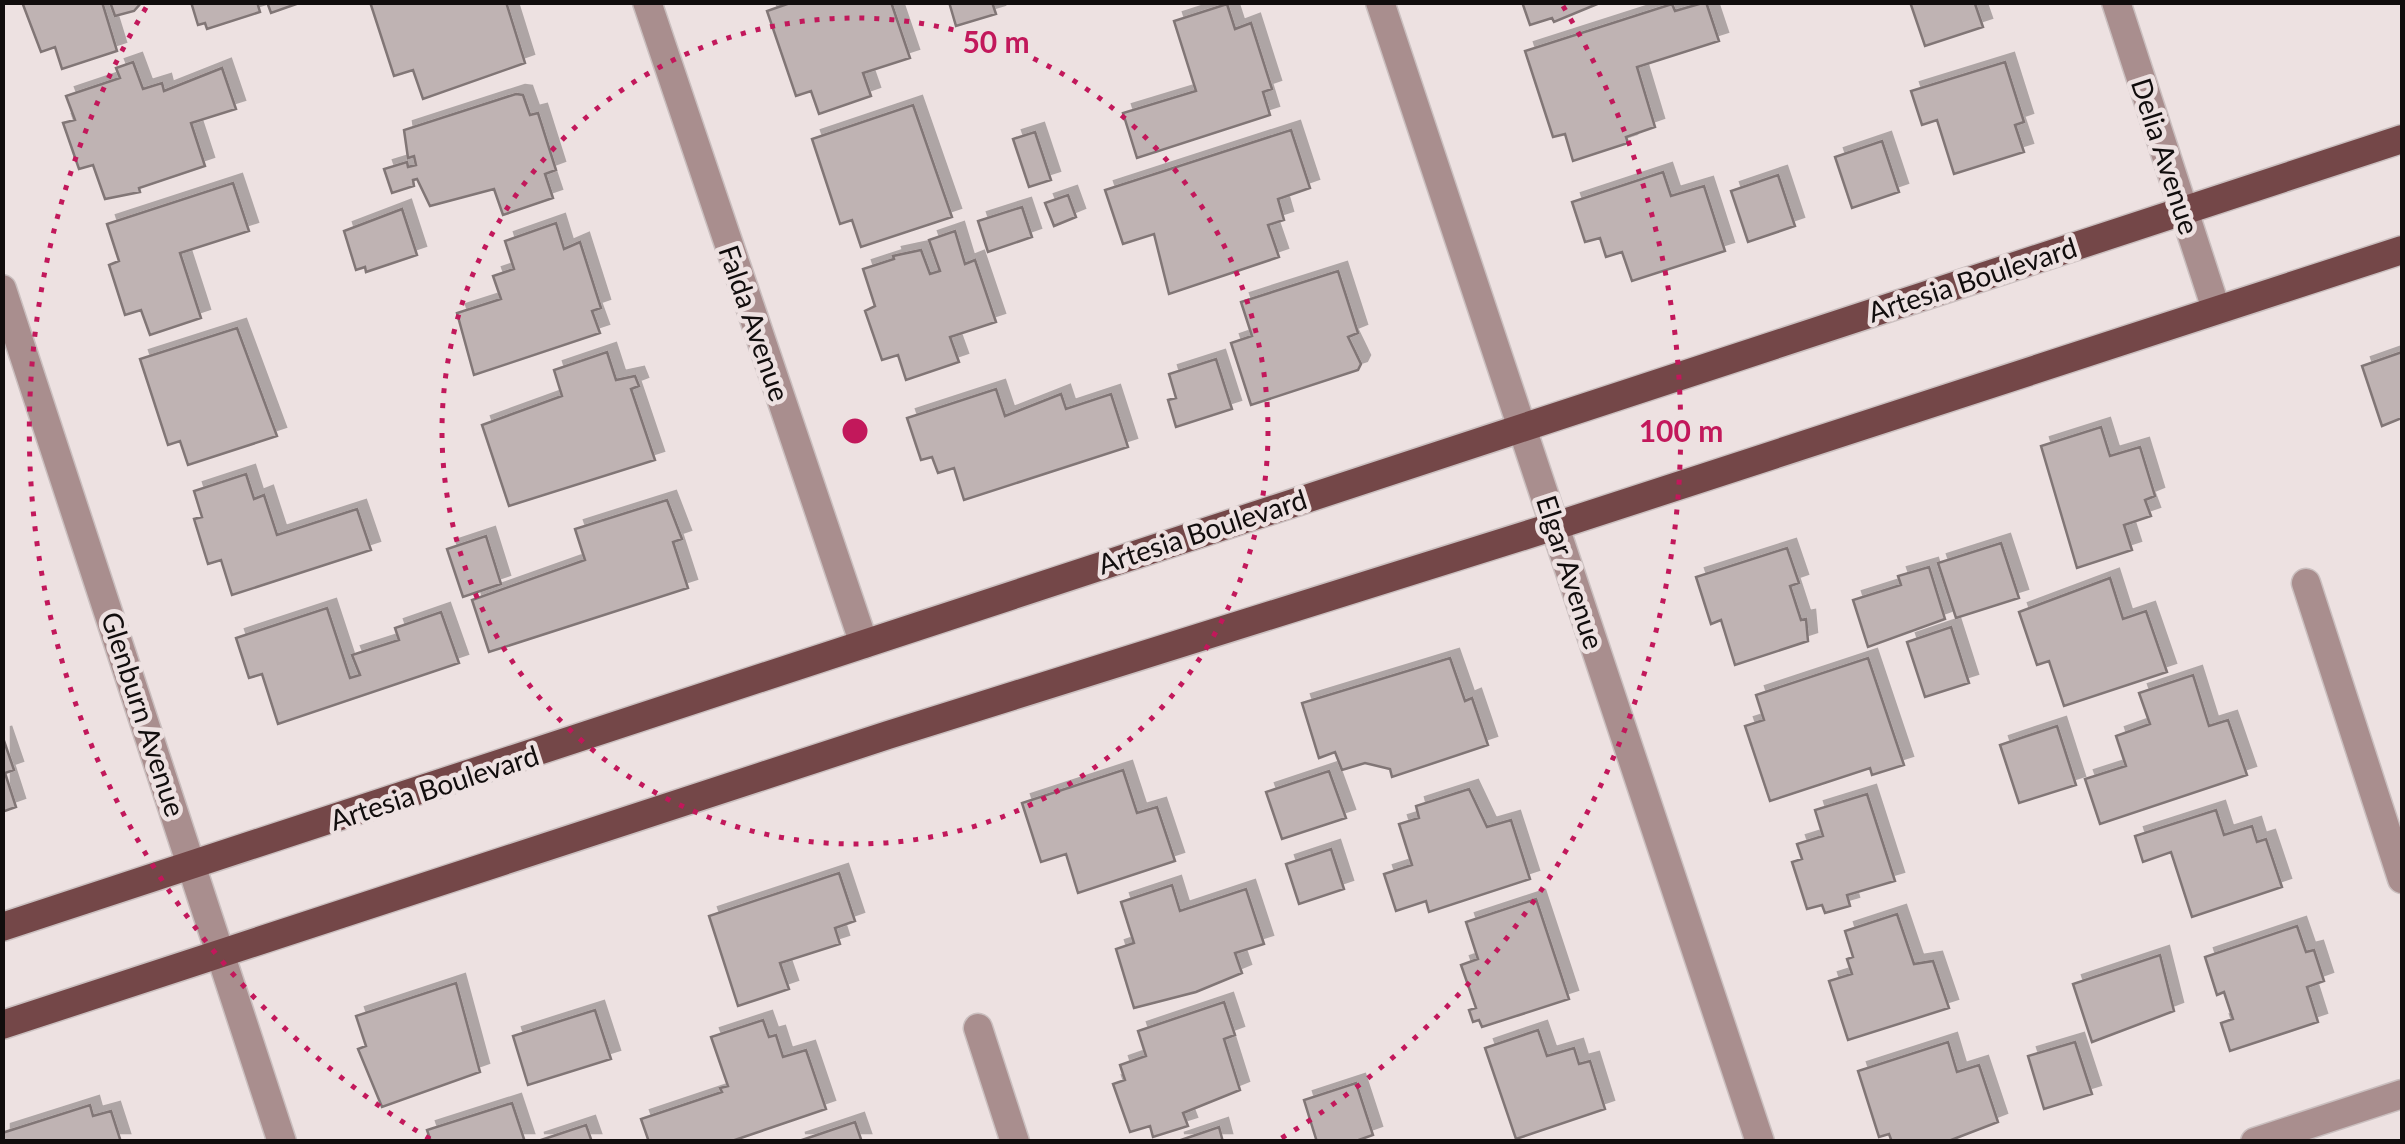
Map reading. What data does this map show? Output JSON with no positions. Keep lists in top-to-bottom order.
{
  "streets": {
    "main road": ["Artesia Boulevard"],
    "street": [
      "Delia Avenue",
      "Falda Avenue",
      "Elgar Avenue",
      "Glenburn Avenue"
    ]
  },
  "crossings": [
    ["Delia Avenue", "Artesia Boulevard"],
    ["Artesia Boulevard", "Falda Avenue"],
    ["Artesia Boulevard", "Elgar Avenue"],
    ["Artesia Boulevard", "Glenburn Avenue"]
  ],
  "rings": ["50 m", "100 m"]
}
